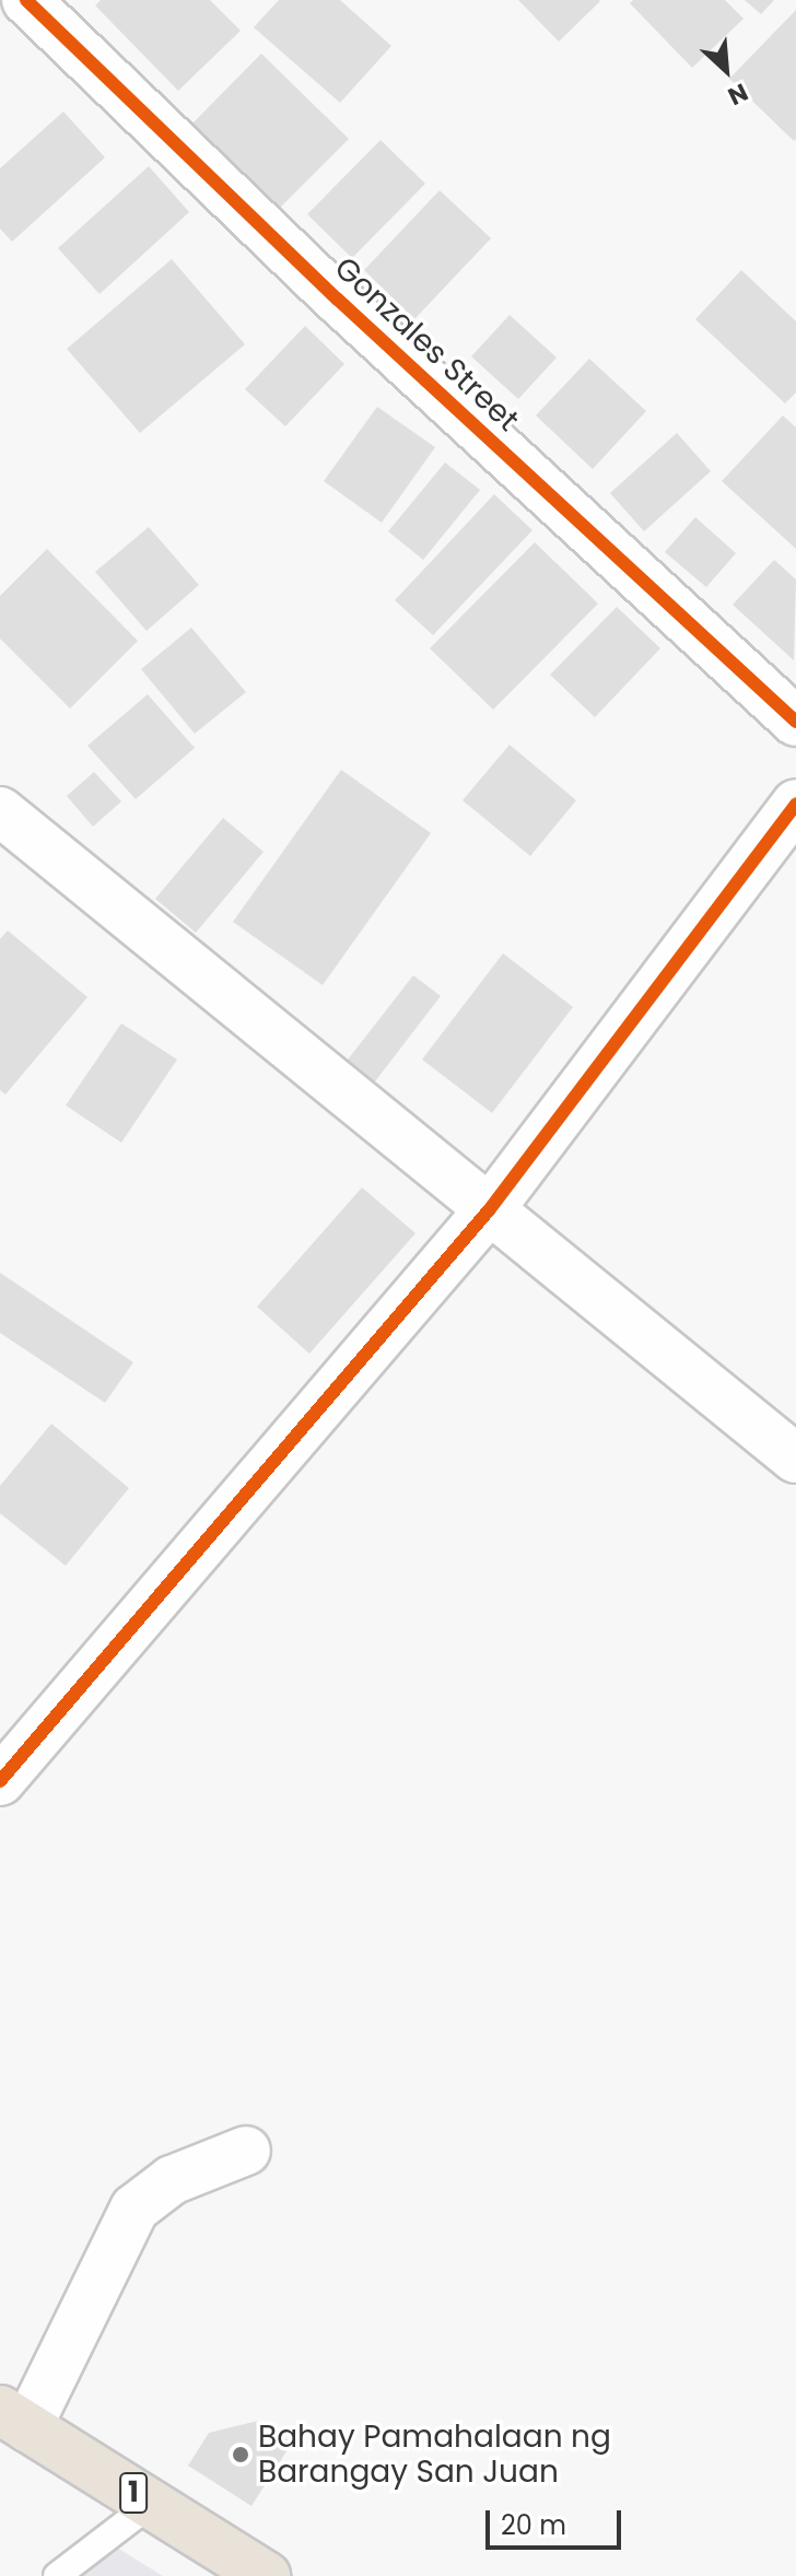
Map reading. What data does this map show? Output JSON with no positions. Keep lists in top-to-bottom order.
{
  "streets": {
    "highway": ["1"],
    "street": ["Gonzales Street"]
  },
  "places": ["Bahay Pamahalaan ng Barangay San Juan"],
  "scale_bar": "20 m",
  "north": "bottom right"
}
